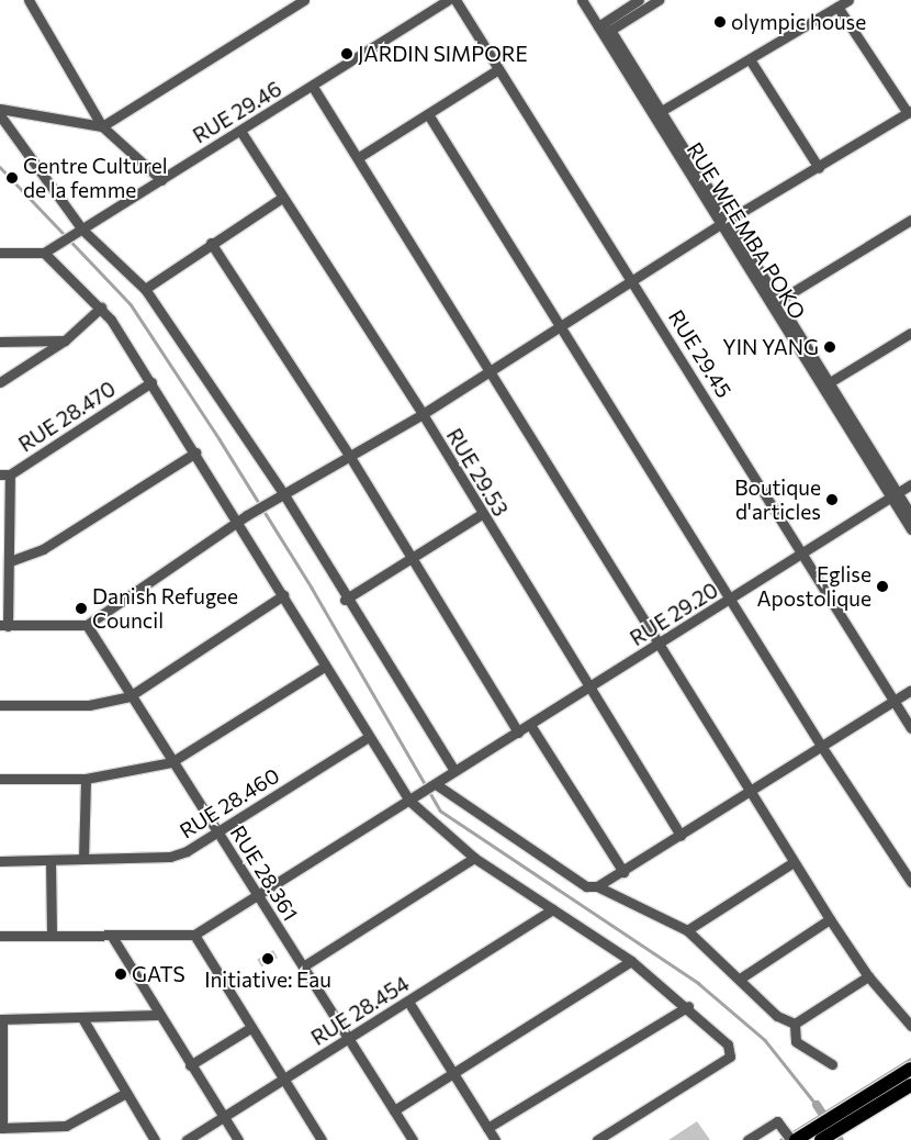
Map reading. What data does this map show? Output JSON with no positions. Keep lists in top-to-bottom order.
{
  "streets": {
    "street": [
      "RUE 29.46",
      "RUE WEEMBA POKO",
      "RUE 29.45",
      "RUE 28.470",
      "RUE 29.53",
      "RUE 29.20",
      "RUE 28.460",
      "RUE 28.361",
      "RUE 28.454"
    ]
  },
  "crossings": [
    ["RUE 29.46", "RUE 29.53"],
    ["RUE WEEMBA POKO", "RUE 29.20"],
    ["RUE 29.45", "RUE 29.20"],
    ["RUE 29.53", "RUE 29.20"],
    ["RUE 28.460", "RUE 28.361"],
    ["RUE 28.361", "RUE 28.454"]
  ],
  "places": [
    "olympic house",
    "JARDIN SIMPORE",
    "Centre Culturel de la femme",
    "YIN YANG",
    "Boutique d'articles",
    "Eglise Apostolique",
    "Danish Refugee Council",
    "Initiative: Eau",
    "GATS"
  ]
}
